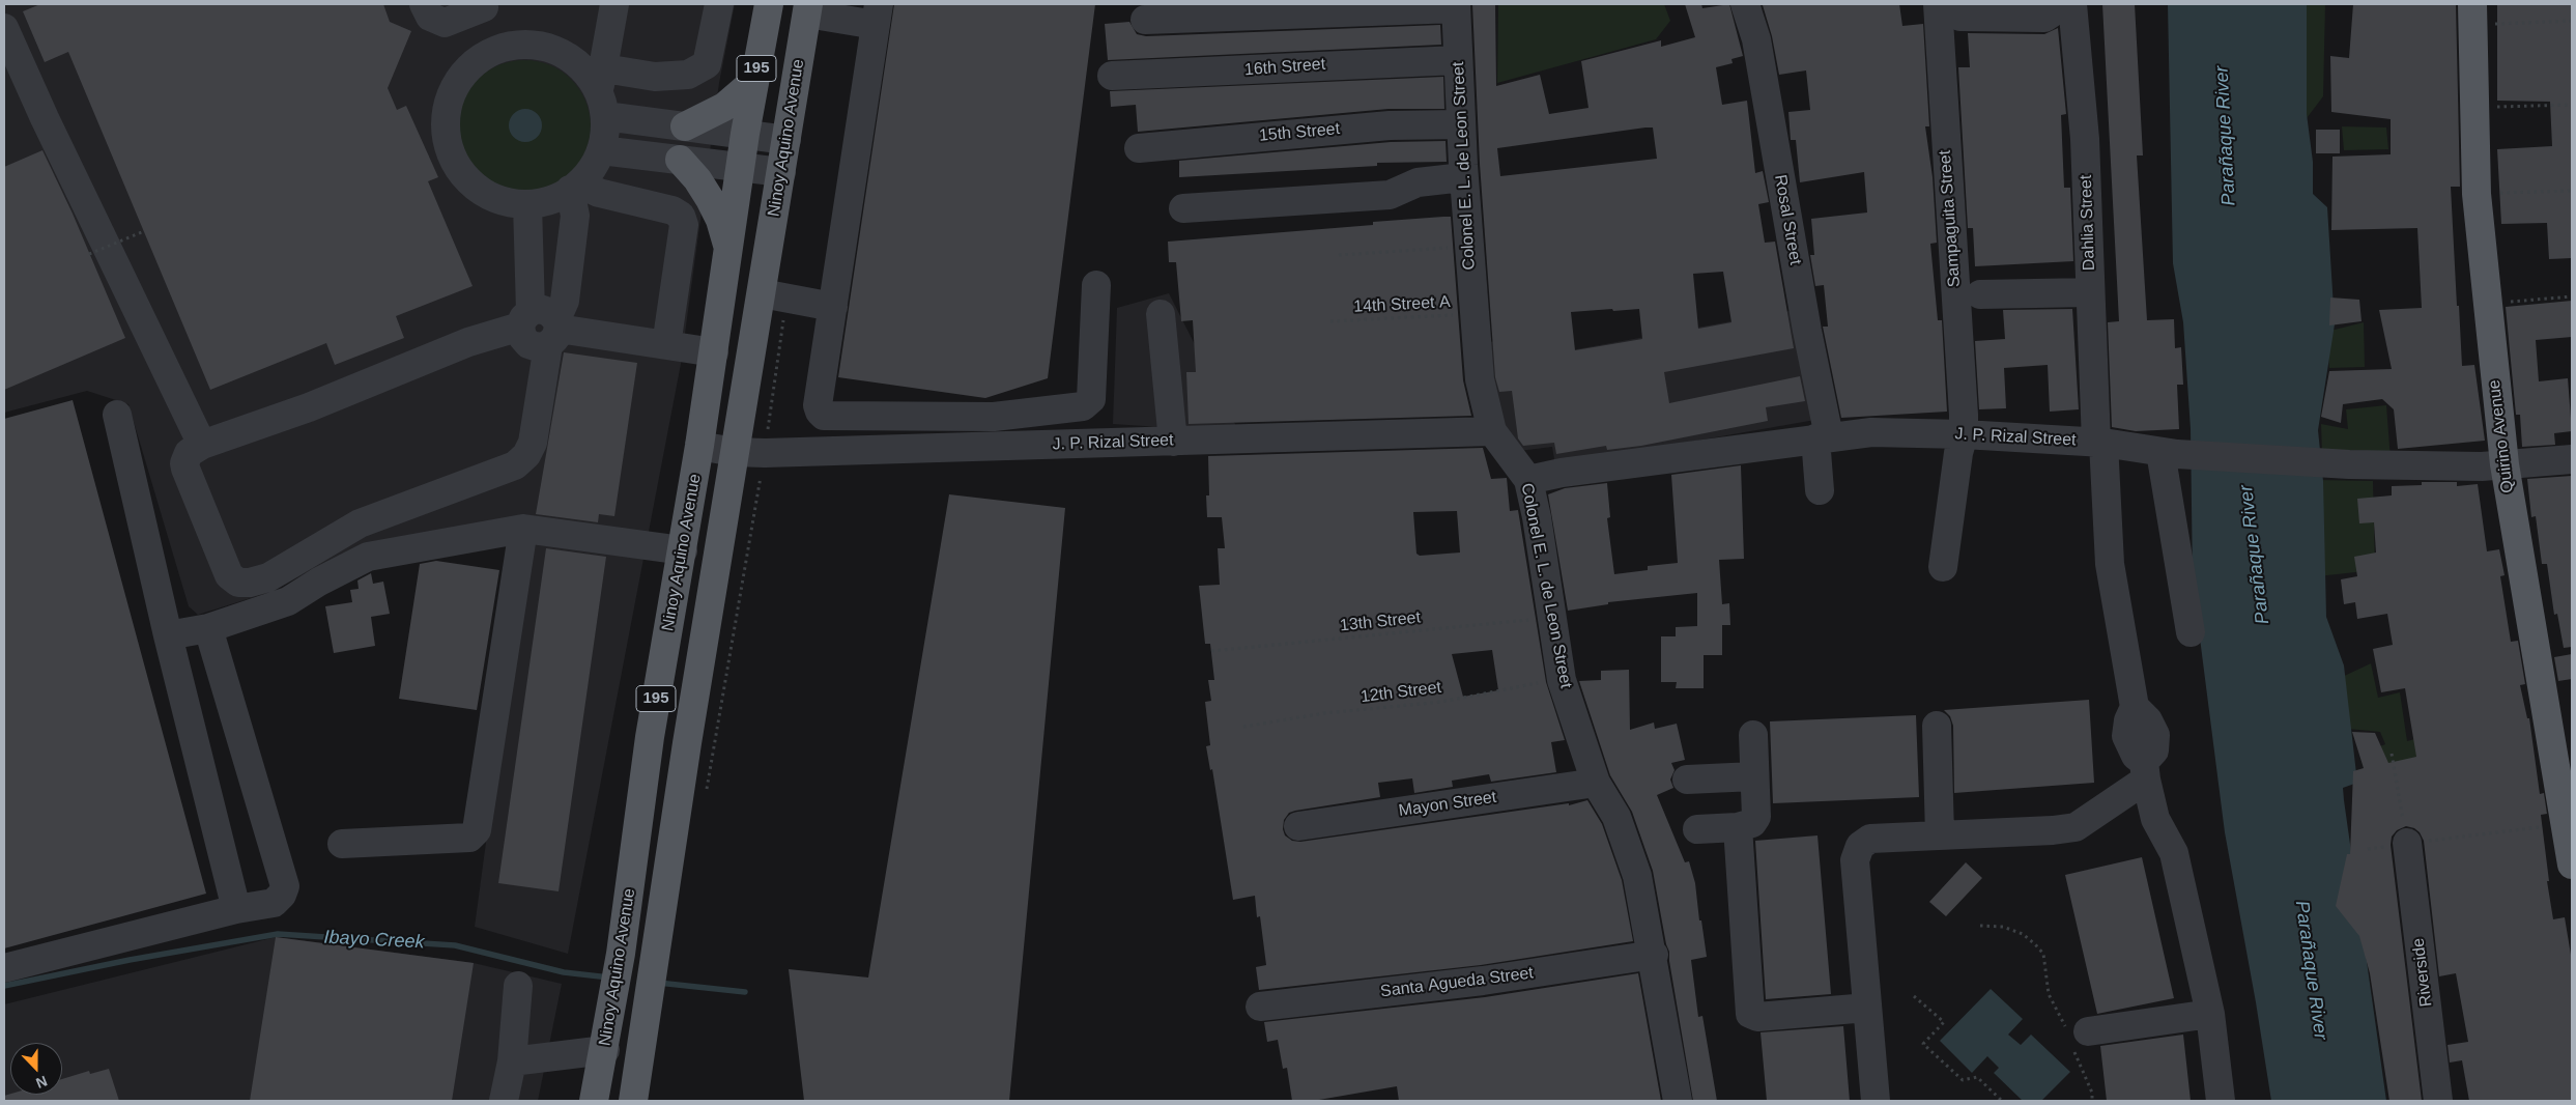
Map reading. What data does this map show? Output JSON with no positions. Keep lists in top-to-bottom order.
{
  "streets": {
    "main road": ["195", "Ninoy Aquino Avenue", "Quirino Avenue"],
    "street": [
      "16th Street",
      "15th Street",
      "Colonel E. L. de Leon Street",
      "Sampaguita Street",
      "Rosal Street",
      "Dahlia Street",
      "J. P. Rizal Street",
      "Mayon Street",
      "Riverside",
      "Santa Agueda Street"
    ],
    "path": ["14th Street A", "13th Street", "12th Street"]
  },
  "crossings": [
    ["16th Street", "Colonel E. L. de Leon Street"],
    ["15th Street", "Colonel E. L. de Leon Street"],
    ["Ninoy Aquino Avenue", "J. P. Rizal Street"],
    ["Colonel E. L. de Leon Street", "14th Street A"],
    ["Colonel E. L. de Leon Street", "J. P. Rizal Street"],
    ["Colonel E. L. de Leon Street", "13th Street"],
    ["Colonel E. L. de Leon Street", "12th Street"],
    ["Colonel E. L. de Leon Street", "Mayon Street"],
    ["Colonel E. L. de Leon Street", "Santa Agueda Street"],
    ["Sampaguita Street", "J. P. Rizal Street"],
    ["Rosal Street", "J. P. Rizal Street"],
    ["Dahlia Street", "J. P. Rizal Street"],
    ["Quirino Avenue", "J. P. Rizal Street"]
  ],
  "water": ["Parañaque River", "Ibayo Creek"],
  "north": "bottom"
}
